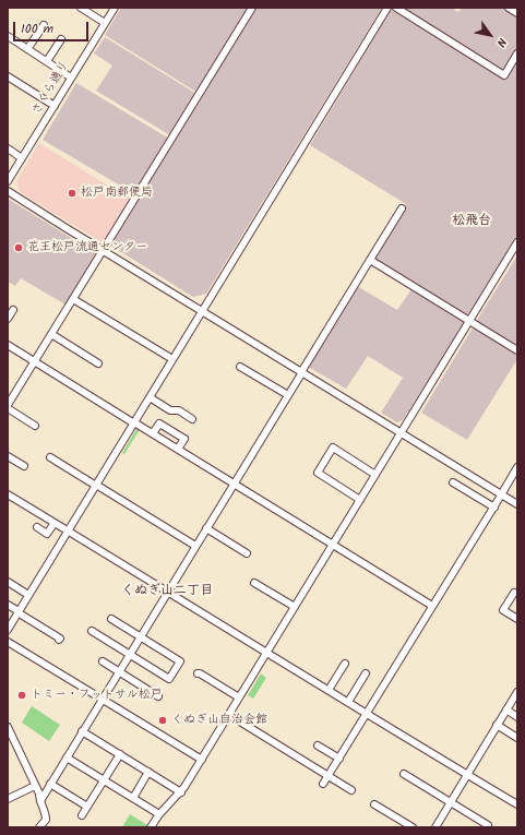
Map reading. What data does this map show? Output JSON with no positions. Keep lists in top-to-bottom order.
{
  "streets": {
    "street": ["さくら通り"]
  },
  "districts": ["松飛台", "くぬぎ山二丁目"],
  "places": [
    "松戸南郵便局",
    "花王松戸流通センター",
    "トミー・フットサル松戸",
    "くぬぎ山自治会館"
  ],
  "scale_bar": "100 m",
  "north": "bottom right"
}
